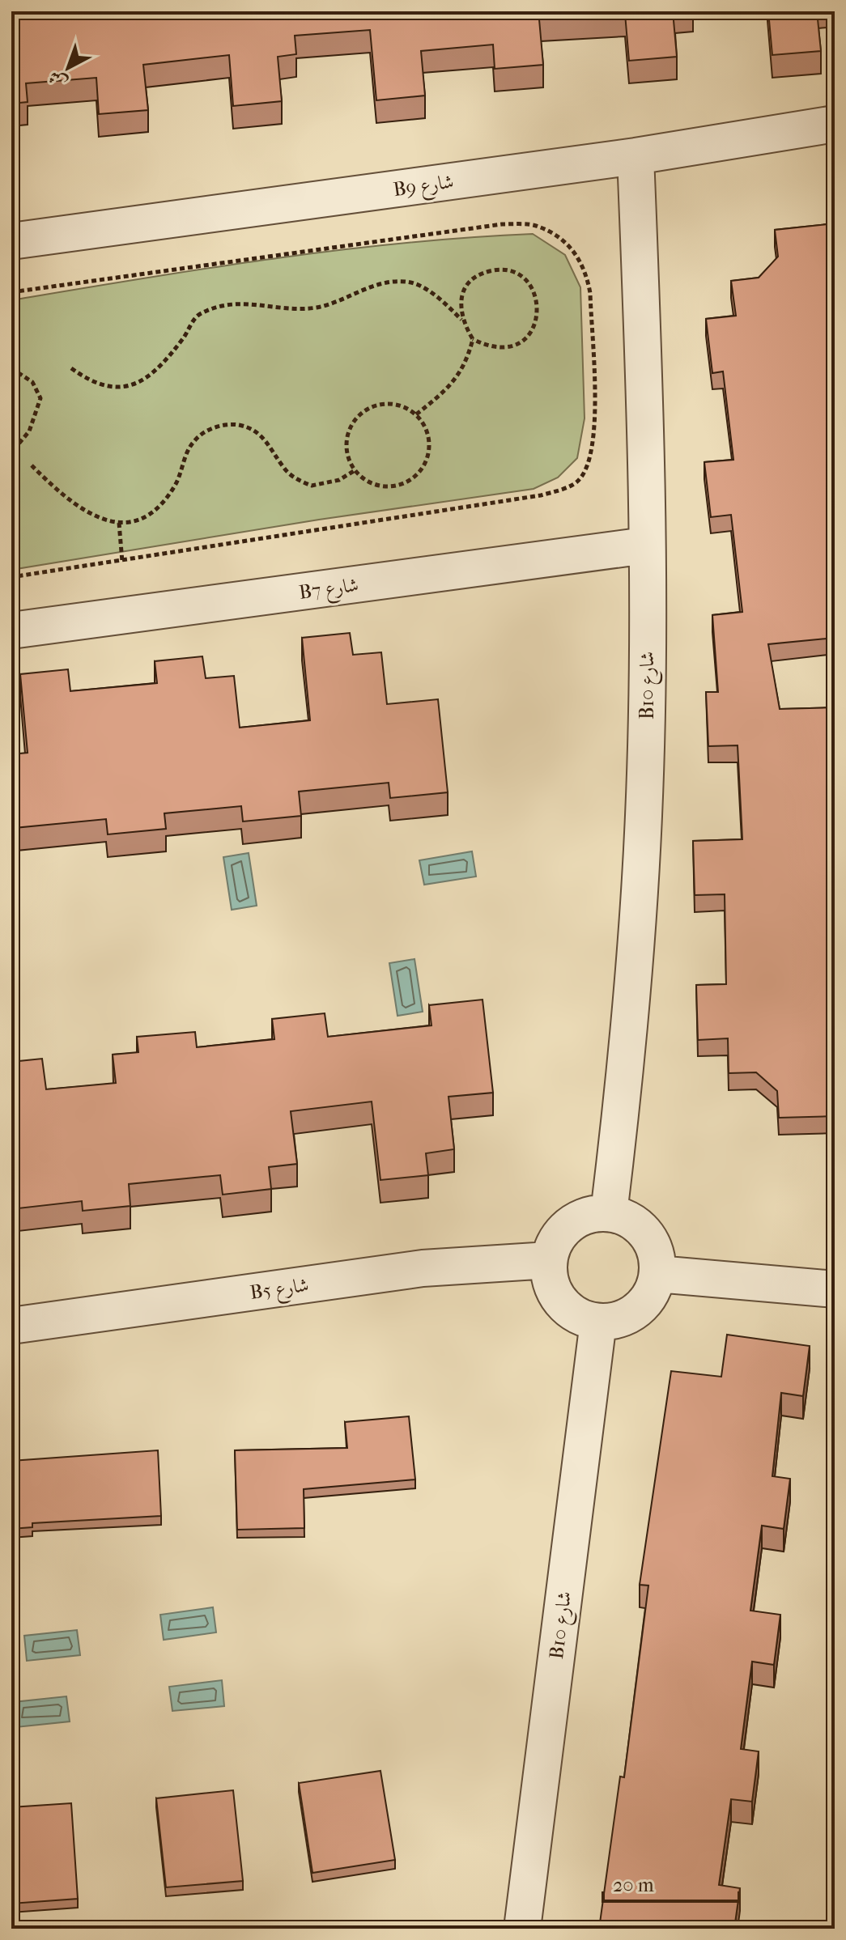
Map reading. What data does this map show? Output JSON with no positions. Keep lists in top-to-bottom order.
{
  "streets": {
    "street": [
      "B9 شارع",
      "B7 شارع",
      "B10 شارع",
      "B5 شارع"
    ]
  },
  "crossings": [
    ["B9 شارع", "B10 شارع"],
    ["B7 شارع", "B10 شارع"],
    ["B10 شارع", "B5 شارع"]
  ],
  "scale_bar": "20 m",
  "north": "bottom left"
}
